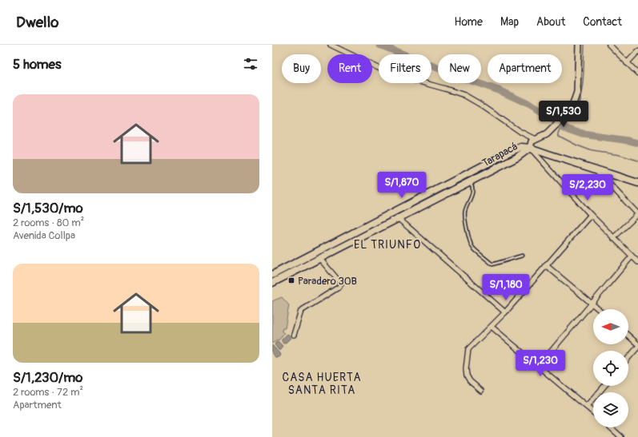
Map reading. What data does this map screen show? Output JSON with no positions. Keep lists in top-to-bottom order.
{
  "streets": {
    "main road": ["Tarapacá"]
  },
  "districts": ["EL TRIUNFO", "CASA HUERTA SANTA RITA"],
  "places": {
    "transit": ["Paradero 30B"]
  },
  "north": "left",
  "page": {
    "header": "Dwello",
    "nav": [
      "Home",
      "Map",
      "About",
      "Contact"
    ],
    "heading": "5 homes",
    "chip": [
      "Buy",
      "Rent",
      "Filters",
      "New",
      "Apartment"
    ],
    "list": [
      {
        "name": "S/1,530/mo",
        "note": "2 rooms · 80 m² · Avenida Collpa"
      },
      {
        "name": "S/1,230/mo",
        "note": "2 rooms · 72 m² · Apartment"
      }
    ],
    "price": [
      "S/1,530",
      "S/1,870",
      "S/2,230",
      "S/1,180",
      "S/1,230"
    ]
  }
}
